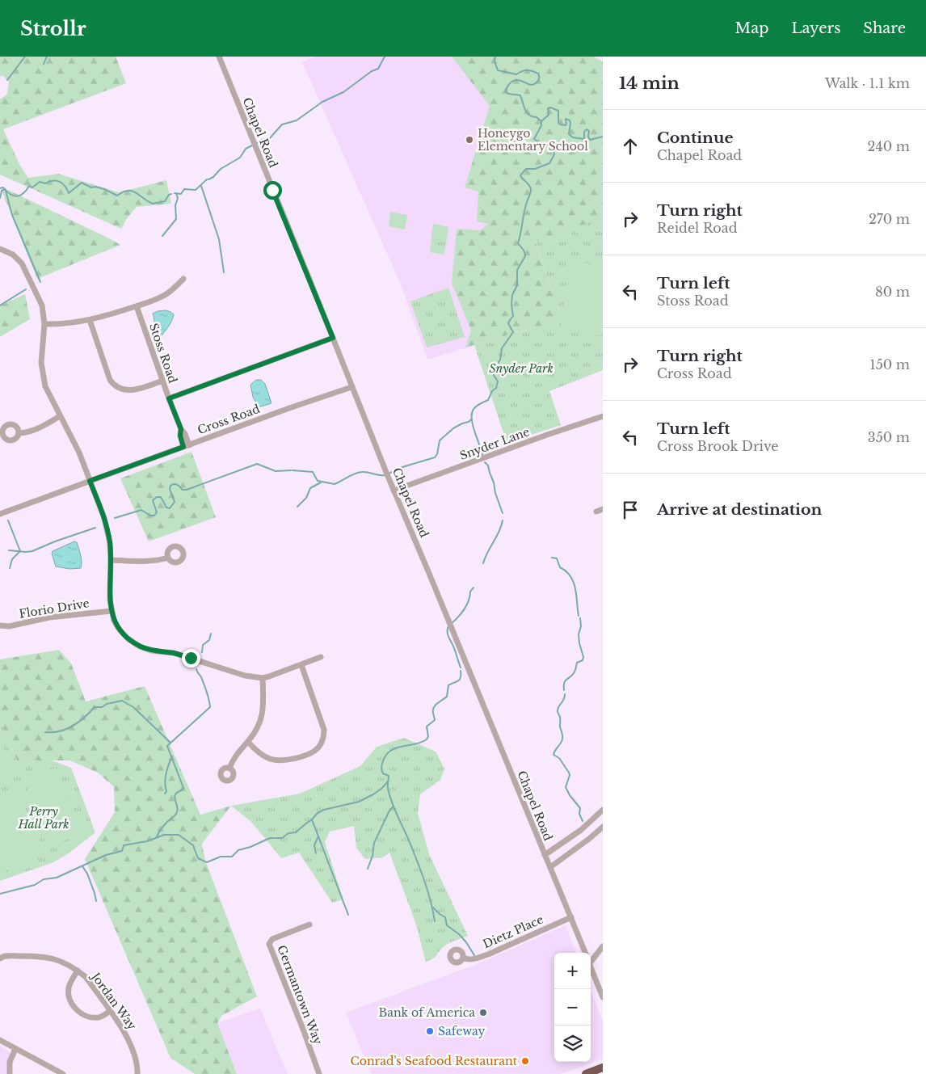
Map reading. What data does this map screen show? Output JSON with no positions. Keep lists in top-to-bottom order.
{
  "streets": {
    "street": [
      "Chapel Road",
      "Stoss Road",
      "Cross Road",
      "Snyder Lane",
      "Florio Drive",
      "Dietz Place",
      "Germantown Way",
      "Jordan Way"
    ]
  },
  "crossings": [
    ["Chapel Road", "Cross Road"],
    ["Chapel Road", "Snyder Lane"],
    ["Chapel Road", "Dietz Place"],
    ["Stoss Road", "Cross Road"]
  ],
  "parks": ["Snyder Park", "Perry Hall Park"],
  "places": [
    "Honeygo Elementary School",
    "Bank of America",
    "Safeway",
    "Conrad's Seafood Restaurant"
  ],
  "page": {
    "header": "Strollr",
    "nav": ["Map", "Layers", "Share"],
    "heading": ["14 min", "Walk · 1.1 km"],
    "list": [
      ["Continue", "Chapel Road", "240 m"],
      ["Turn right", "Reidel Road", "270 m"],
      ["Turn left", "Stoss Road", "80 m"],
      ["Turn right", "Cross Road", "150 m"],
      ["Turn left", "Cross Brook Drive", "350 m"],
      "Arrive at destination"
    ],
    "map_buttons": ["+", "−"]
  }
}
